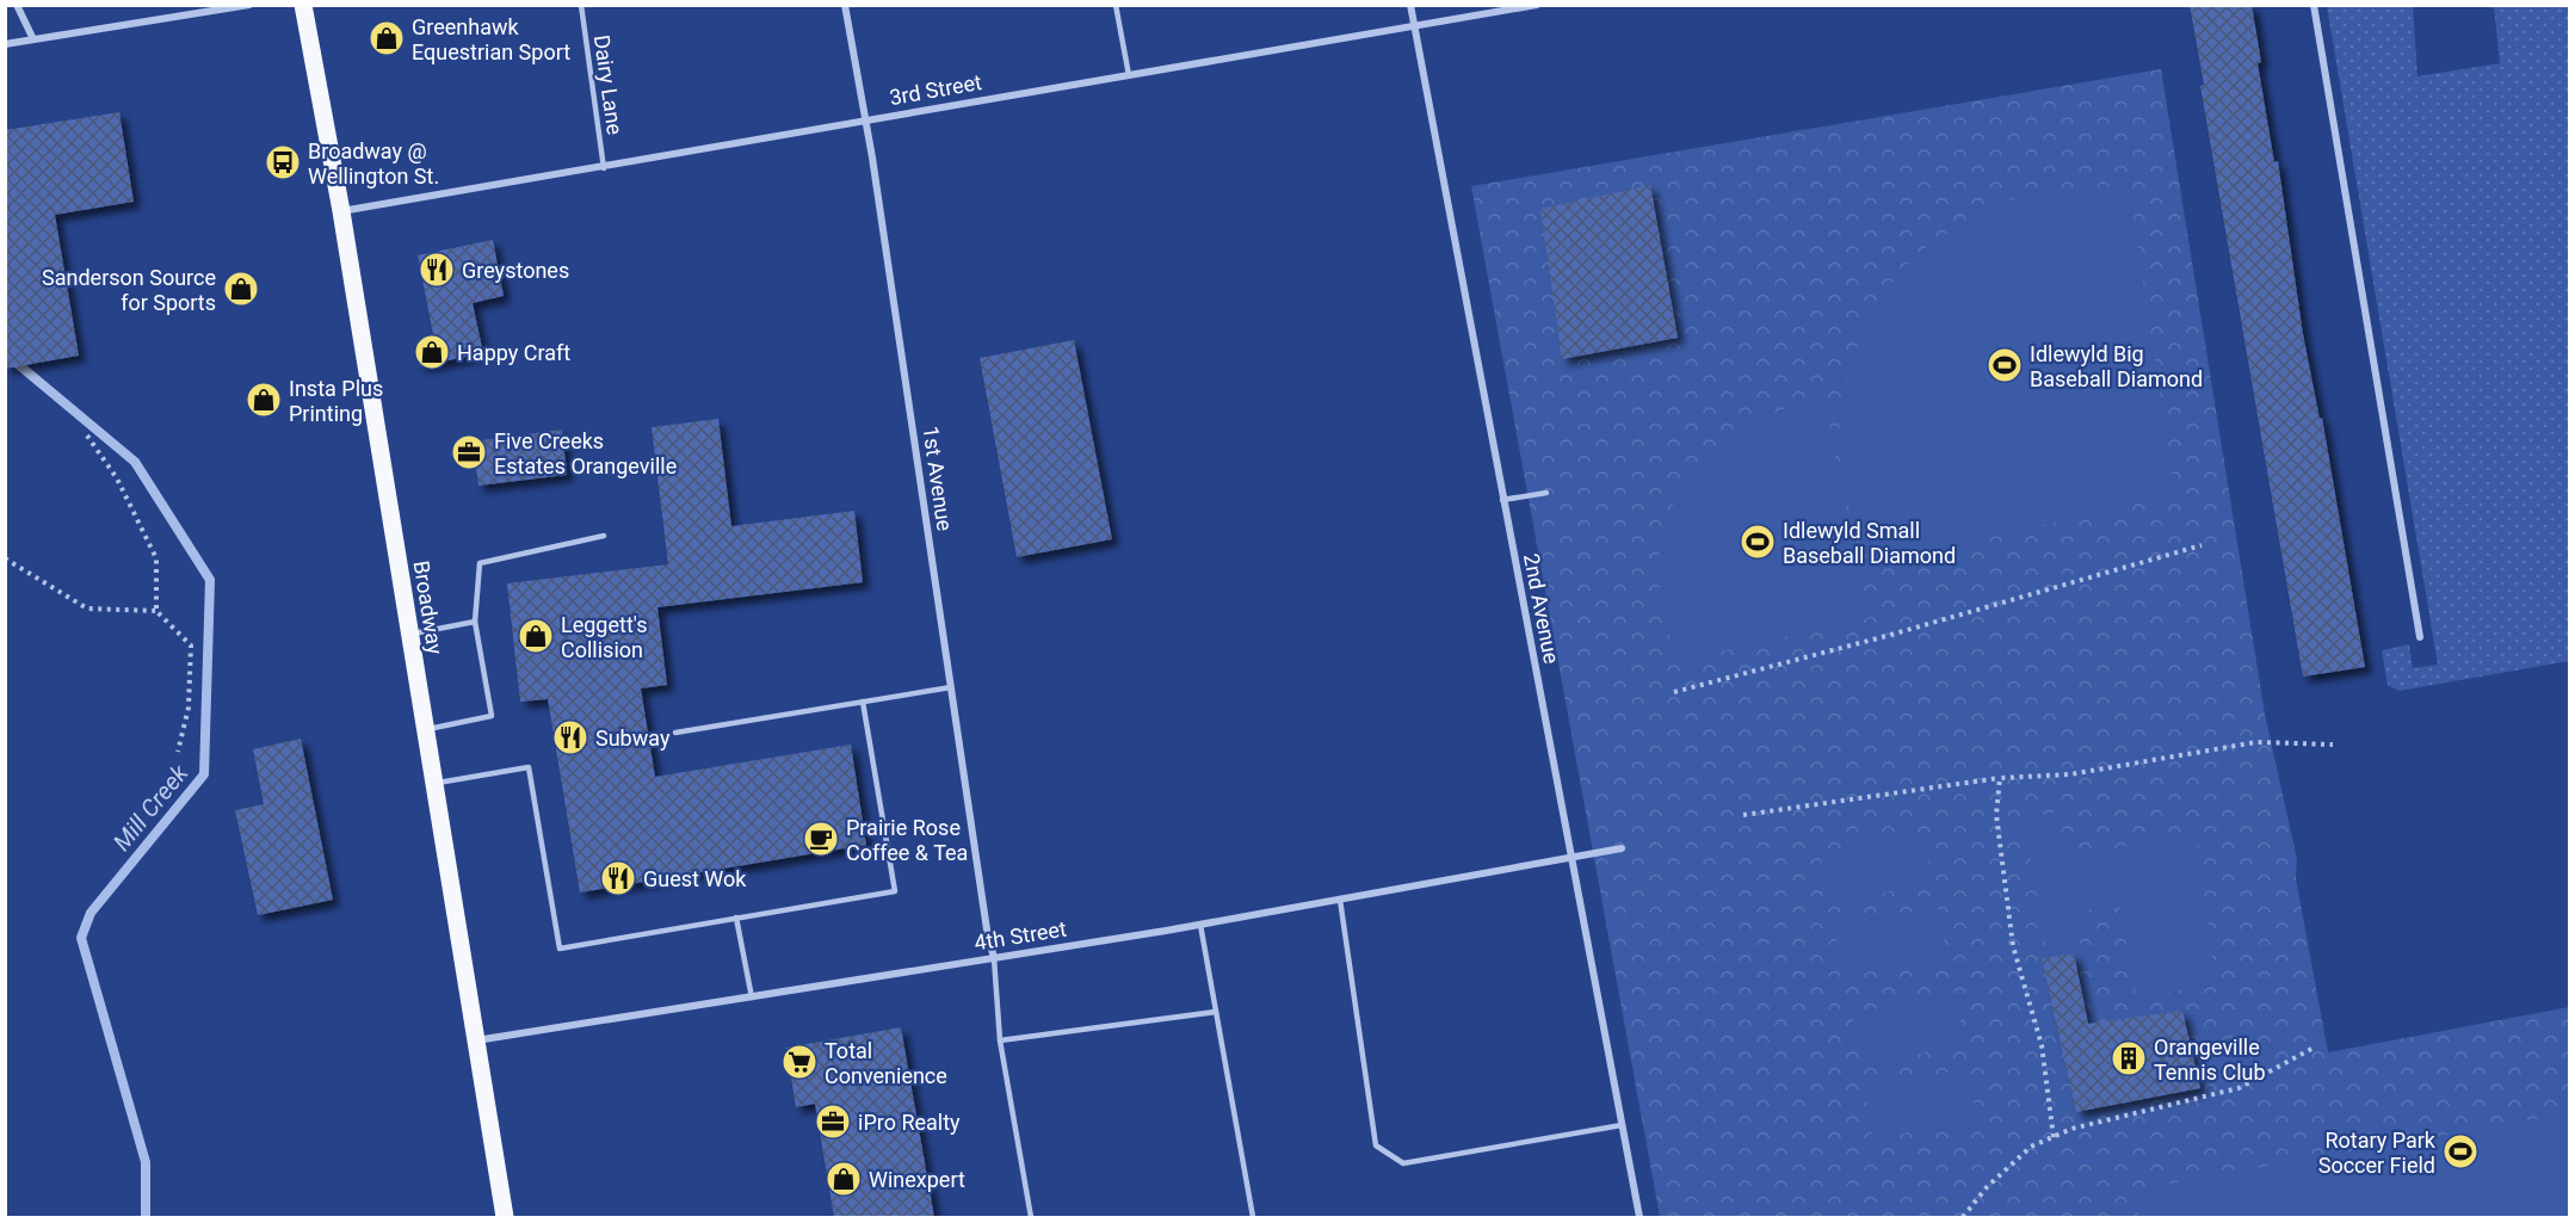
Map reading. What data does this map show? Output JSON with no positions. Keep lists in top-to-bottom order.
{
  "streets": {
    "main road": ["Broadway"],
    "street": [
      "3rd Street",
      "1st Avenue",
      "2nd Avenue",
      "4th Street"
    ],
    "lane": ["Dairy Lane"]
  },
  "crossings": [
    ["Dairy Lane", "3rd Street"],
    ["3rd Street", "1st Avenue"],
    ["3rd Street", "Broadway"],
    ["3rd Street", "2nd Avenue"],
    ["1st Avenue", "4th Street"],
    ["Broadway", "4th Street"],
    ["2nd Avenue", "4th Street"]
  ],
  "water": ["Mill Creek"],
  "places": {
    "shop": [
      "Greenhawk Equestrian Sport",
      "Sanderson Source for Sports",
      "Happy Craft",
      "Insta Plus Printing",
      "Leggett's Collision",
      "Winexpert"
    ],
    "bus stop": ["Broadway @ Wellington St."],
    "restaurant": ["Greystones", "Subway", "Guest Wok"],
    "sports": ["Idlewyld Big Baseball Diamond", "Idlewyld Small Baseball Diamond", "Rotary Park Soccer Field"],
    "office": ["Five Creeks Estates Orangeville", "iPro Realty"],
    "cafe": ["Prairie Rose Coffee & Tea"],
    "building": ["Orangeville Tennis Club"],
    "supermarket": ["Total Convenience"]
  }
}
